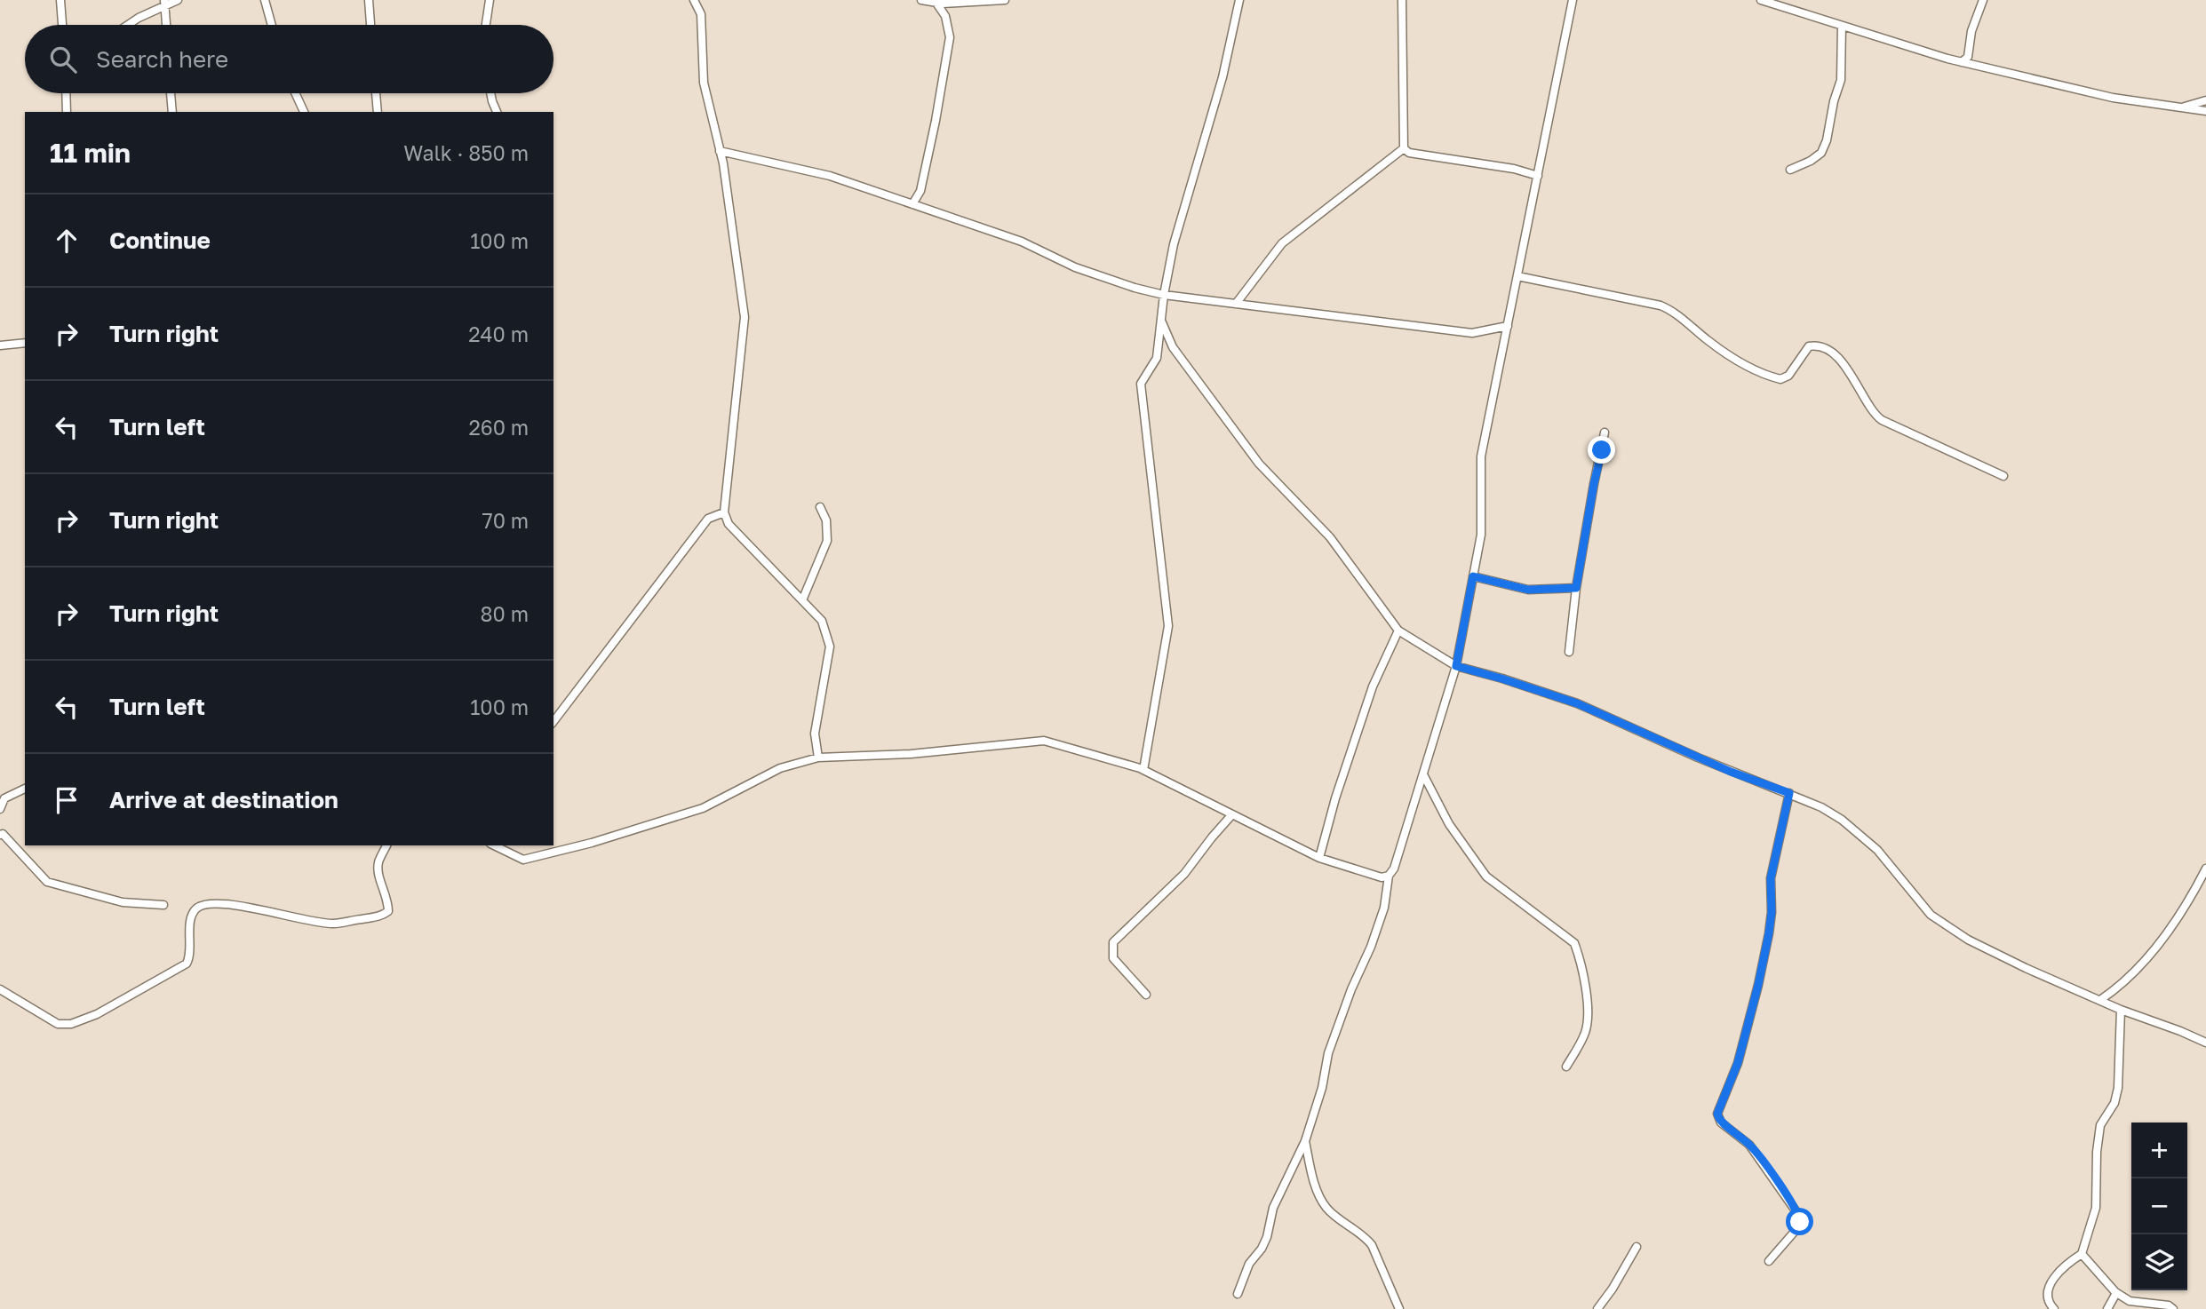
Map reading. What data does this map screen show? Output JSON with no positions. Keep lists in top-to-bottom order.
{
  "page": {
    "search": "Search here",
    "heading": ["11 min", "Walk · 850 m"],
    "list": [
      ["Continue", "100 m"],
      ["Turn right", "240 m"],
      ["Turn left", "260 m"],
      ["Turn right", "70 m"],
      ["Turn right", "80 m"],
      ["Turn left", "100 m"],
      "Arrive at destination"
    ],
    "map_buttons": ["+", "−"]
  }
}
